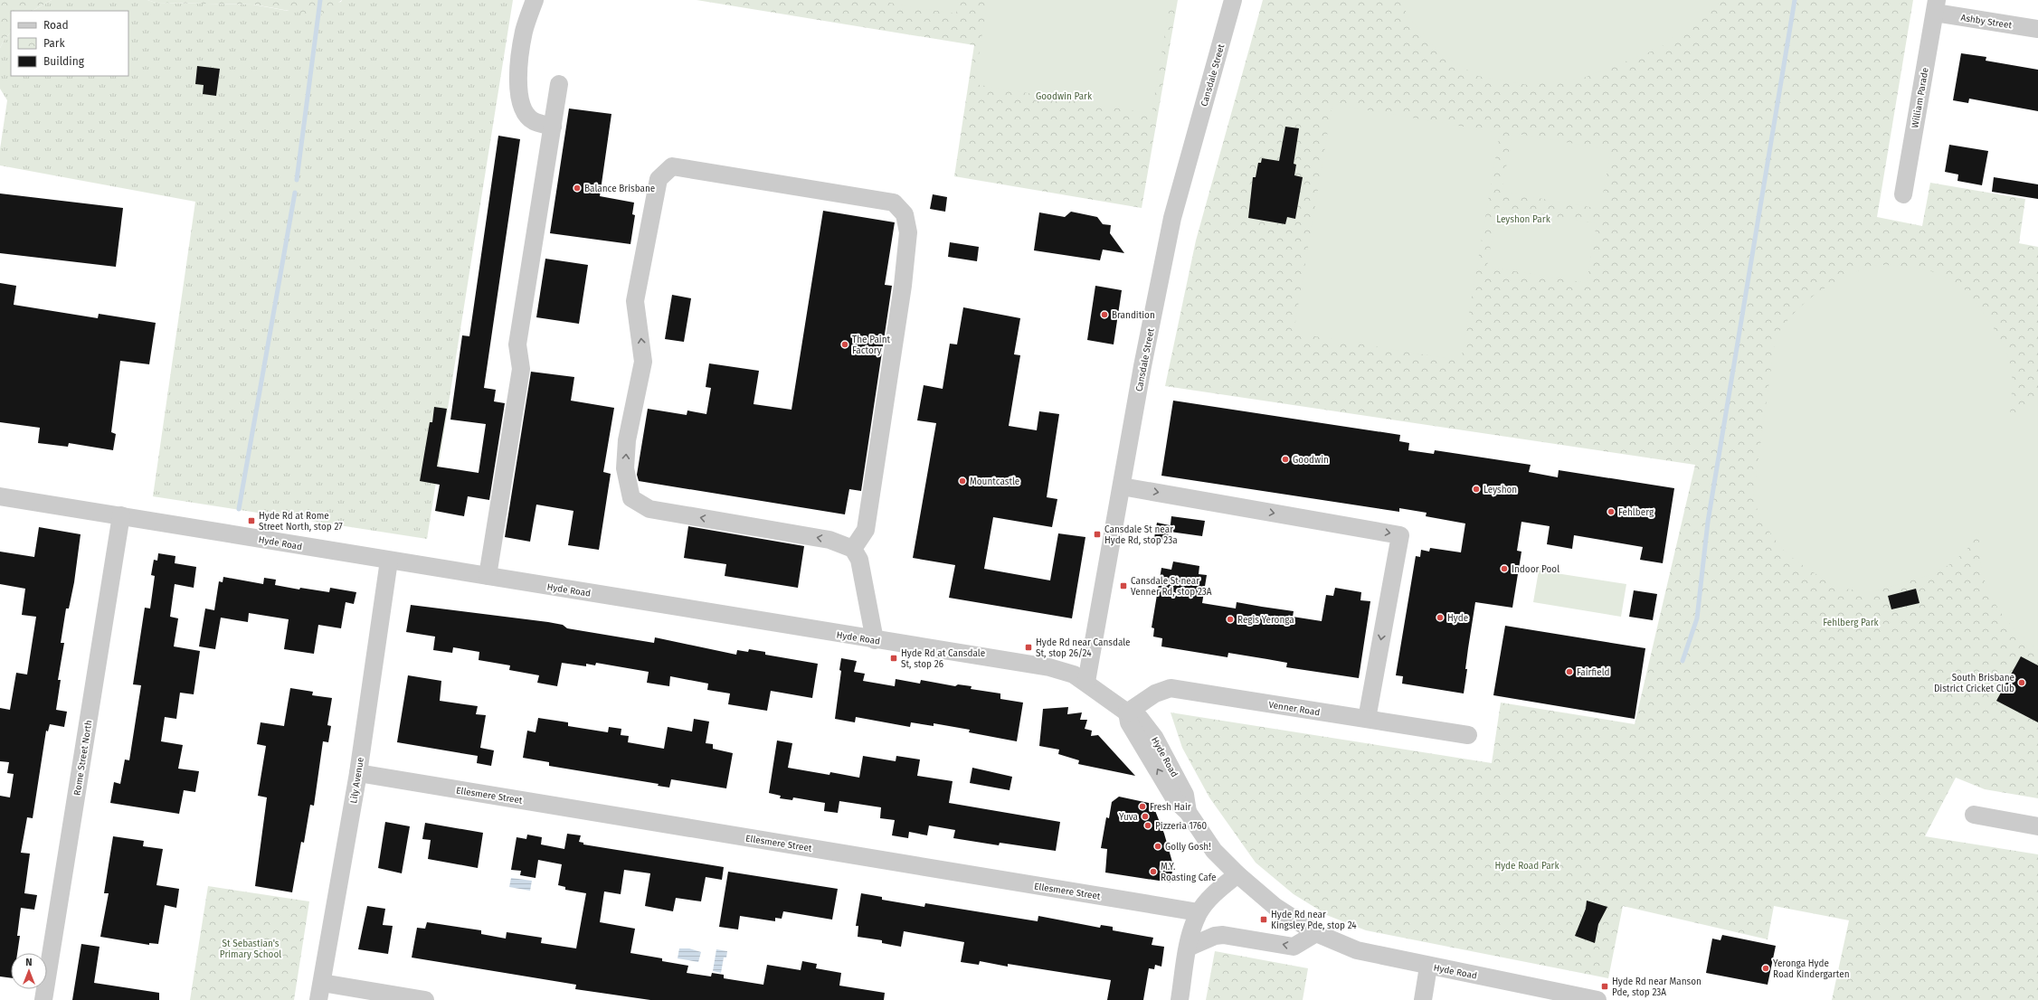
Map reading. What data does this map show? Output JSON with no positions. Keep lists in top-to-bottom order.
{
  "streets": {
    "street": [
      "Ashby Street",
      "Cansdale Street",
      "William Parade",
      "Hyde Road",
      "Venner Road",
      "Rome Street North",
      "Lily Avenue",
      "Ellesmere Street"
    ]
  },
  "crossings": [
    ["Ashby Street", "William Parade"],
    ["Cansdale Street", "Hyde Road"],
    ["Hyde Road", "Venner Road"],
    ["Hyde Road", "Rome Street North"],
    ["Hyde Road", "Lily Avenue"],
    ["Lily Avenue", "Ellesmere Street"]
  ],
  "parks": [
    "Goodwin Park",
    "Leyshon Park",
    "Fehlberg Park",
    "Hyde Road Park",
    "St Sebastian's Primary School"
  ],
  "places": {
    "other": [
      "Balance Brisbane",
      "Brandition",
      "The Paint Factory",
      "Goodwin",
      "Mountcastle",
      "Leyshon",
      "Fehlberg",
      "Indoor Pool",
      "Hyde",
      "Regis Yeronga",
      "Fairfield",
      "South Brisbane District Cricket Club",
      "Fresh Hair",
      "Yuva",
      "Pizzeria 1760",
      "Golly Gosh!",
      "M.Y. Roasting Cafe",
      "Yeronga Hyde Road Kindergarten"
    ],
    "transit": [
      "Hyde Rd at Rome Street North, stop 27",
      "Cansdale St near Hyde Rd, stop 23a",
      "Cansdale St near Venner Rd, stop 23A",
      "Hyde Rd near Cansdale St, stop 26/24",
      "Hyde Rd at Cansdale St, stop 26",
      "Hyde Rd near Kingsley Pde, stop 24",
      "Hyde Rd near Manson Pde, stop 23A"
    ]
  },
  "legend": ["Road", "Park", "Building"],
  "north": "top"
}
